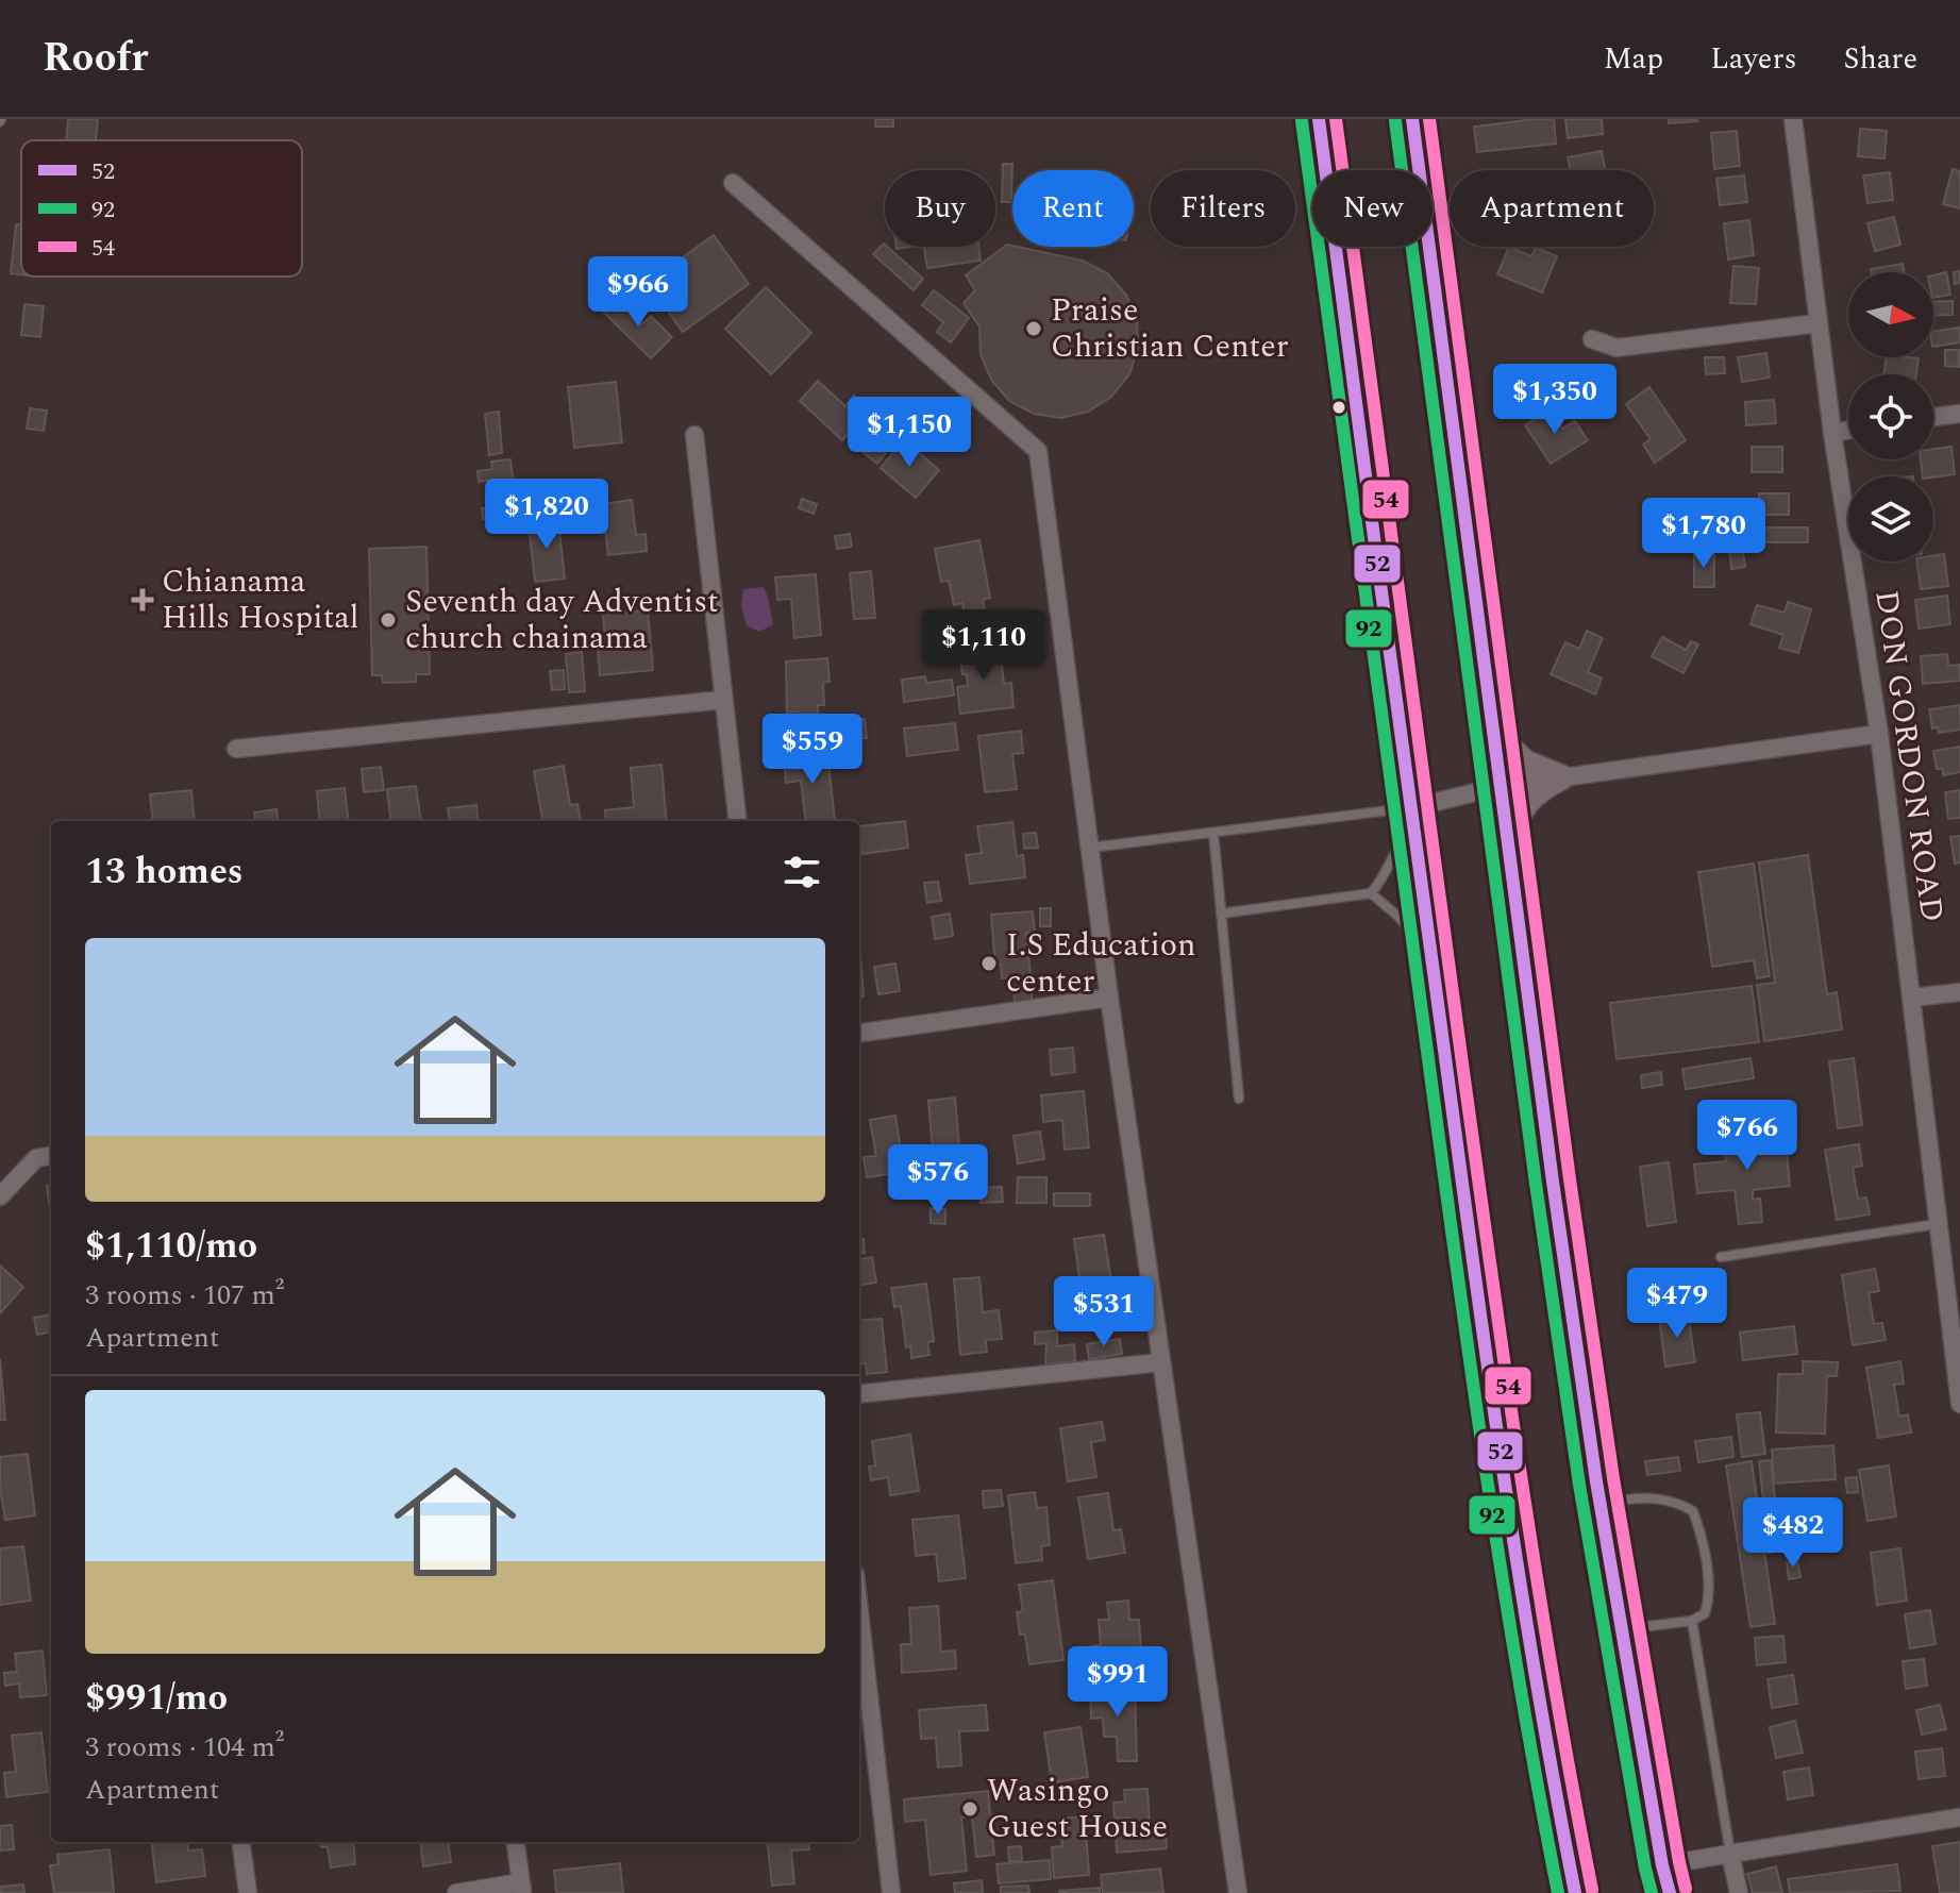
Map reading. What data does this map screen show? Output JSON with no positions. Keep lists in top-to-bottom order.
{
  "streets": {
    "street": ["DON GORDON ROAD"]
  },
  "places": {
    "other": [
      "Praise Christian Center",
      "Seventh day Adventist church chainama",
      "I.S Education center",
      "Wasingo Guest House"
    ],
    "health": ["Chianama Hills Hospital"]
  },
  "lines": ["transit line 52", "transit line 54", "transit line 92"],
  "legend": ["52", "92", "54"],
  "north": "right",
  "page": {
    "header": "Roofr",
    "nav": ["Map", "Layers", "Share"],
    "chip": [
      "Buy",
      "Rent",
      "Filters",
      "New",
      "Apartment"
    ],
    "price": [
      "$966",
      "$1,350",
      "$1,150",
      "$1,820",
      "$1,780",
      "$1,110",
      "$559",
      "$766",
      "$576",
      "$479",
      "$531",
      "$482",
      "$991"
    ],
    "heading": "13 homes",
    "list": [
      {
        "name": "$1,110/mo",
        "note": "3 rooms · 107 m² · Apartment"
      },
      {
        "name": "$991/mo",
        "note": "3 rooms · 104 m² · Apartment"
      }
    ]
  }
}
